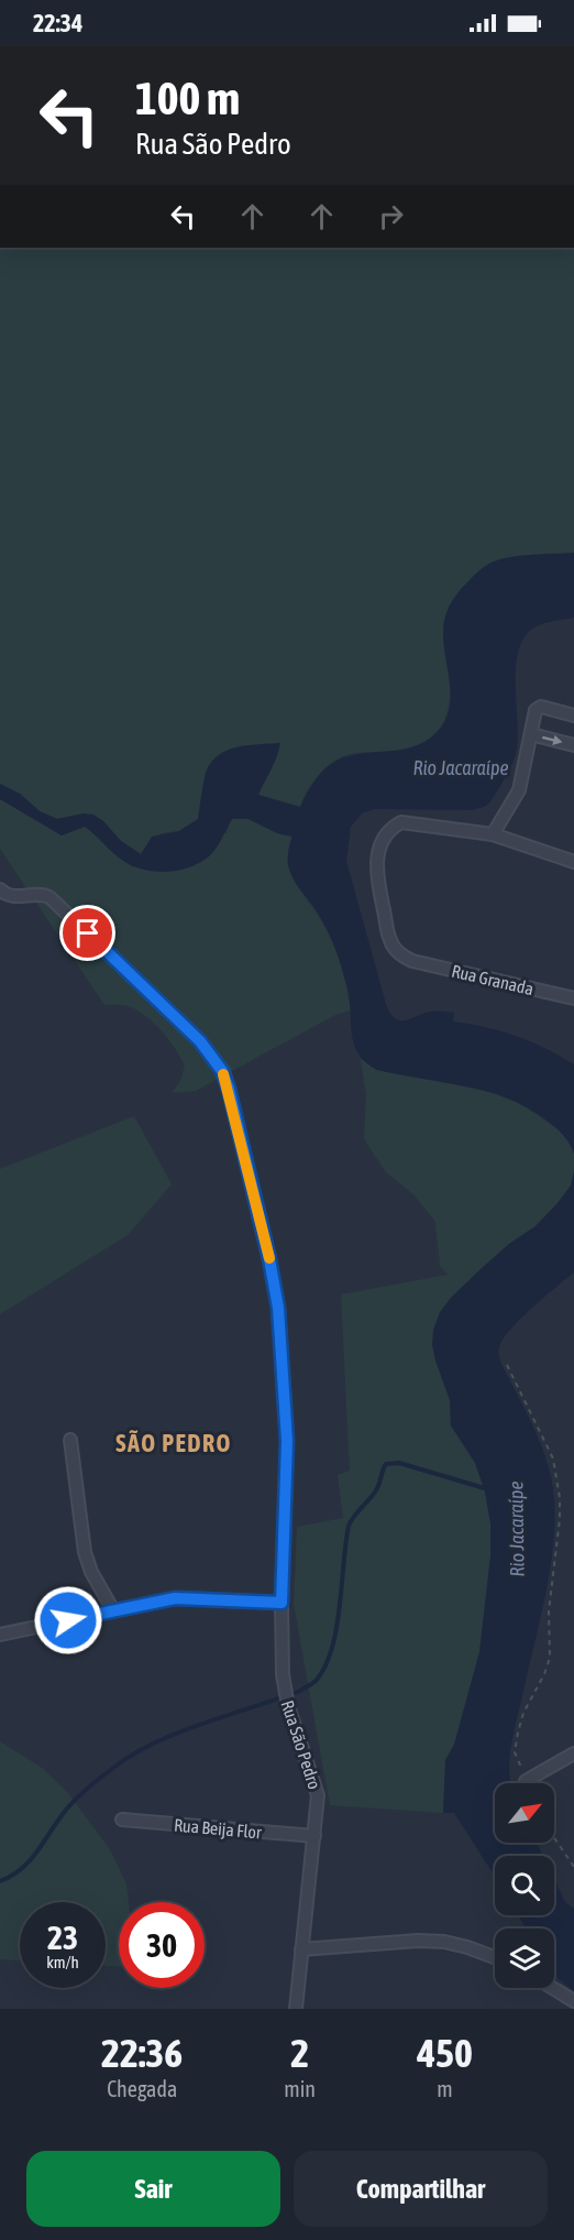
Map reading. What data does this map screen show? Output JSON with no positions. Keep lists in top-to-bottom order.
{
  "streets": {
    "street": ["Rua Granada", "Rua São Pedro", "Rua Beija Flor"]
  },
  "crossings": [
    ["Rua São Pedro", "Rua Beija Flor"]
  ],
  "districts": ["SÃO PEDRO"],
  "water": ["Rio Jacaraípe"],
  "north": "top right",
  "page": {
    "status": "22:34",
    "turn": ["100 m", "Rua São Pedro"],
    "speed": "23 km/h",
    "limit": "30",
    "eta": [
      "22:36",
      "Chegada",
      "2",
      "min",
      "450",
      "m"
    ],
    "buttons": ["Sair", "Compartilhar"]
  }
}
